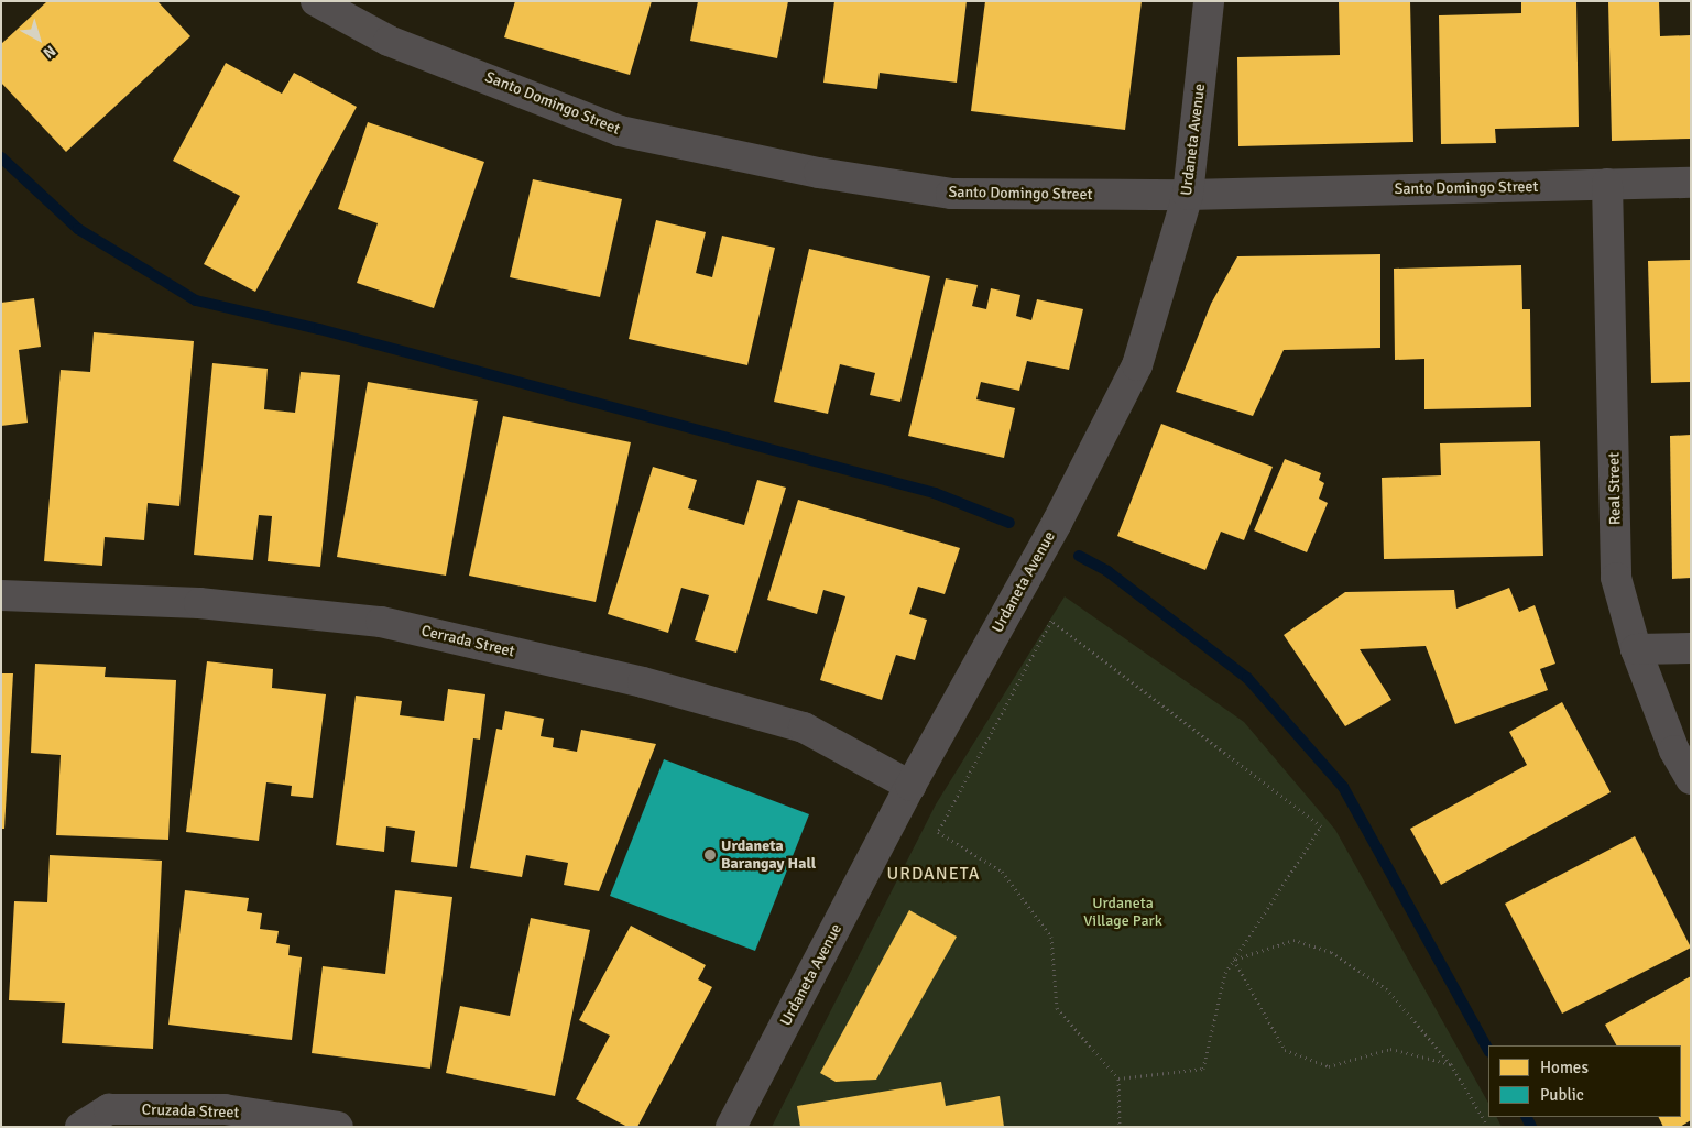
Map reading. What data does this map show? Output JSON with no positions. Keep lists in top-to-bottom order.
{
  "streets": {
    "street": [
      "Santo Domingo Street",
      "Urdaneta Avenue",
      "Real Street",
      "Cerrada Street",
      "Cruzada Street"
    ]
  },
  "crossings": [
    ["Santo Domingo Street", "Urdaneta Avenue"],
    ["Santo Domingo Street", "Real Street"],
    ["Urdaneta Avenue", "Cerrada Street"]
  ],
  "districts": ["URDANETA"],
  "parks": ["Urdaneta Village Park"],
  "places": ["Urdaneta Barangay Hall"],
  "legend": ["Homes", "Public"],
  "north": "bottom right"
}
